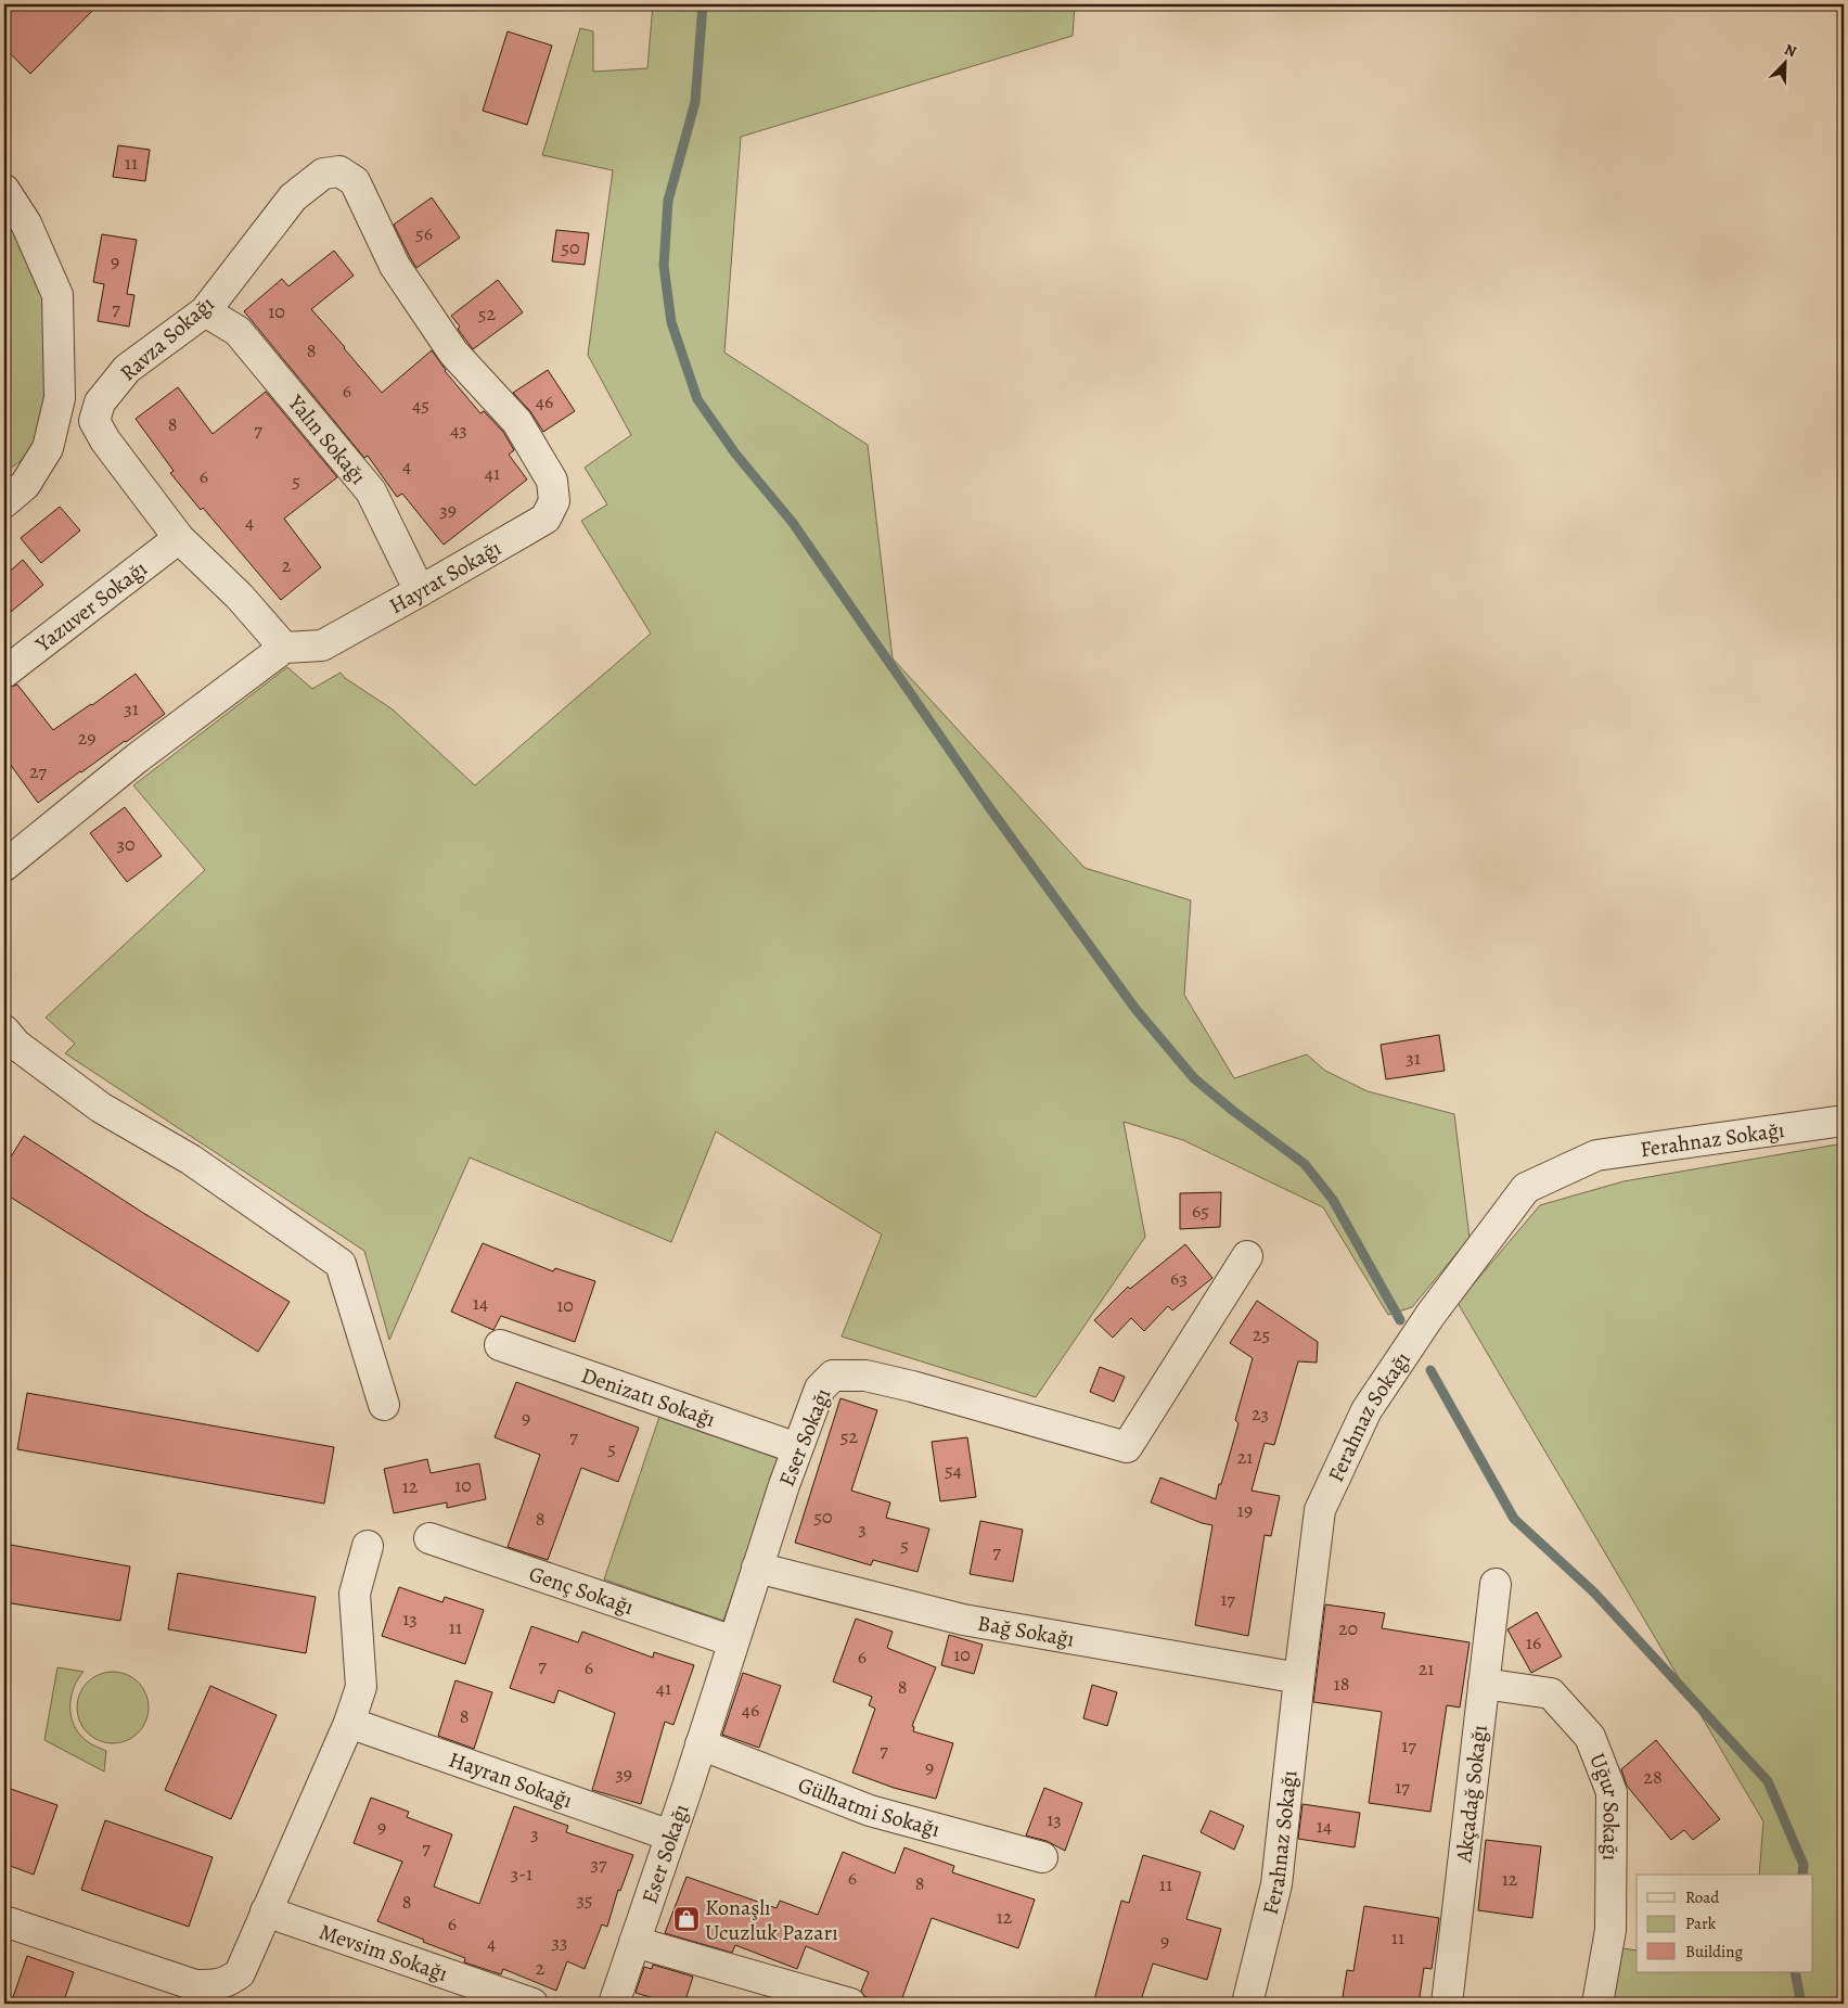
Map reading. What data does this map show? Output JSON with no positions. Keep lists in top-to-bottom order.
{
  "streets": {
    "street": [
      "Ravza Sokağı",
      "Yalın Sokağı",
      "Hayrat Sokağı",
      "Yazuver Sokağı",
      "Ferahnaz Sokağı",
      "Denizatı Sokağı",
      "Eser Sokağı",
      "Genç Sokağı",
      "Bağ Sokağı",
      "Hayran Sokağı",
      "Akçadağ Sokağı",
      "Gülhatmi Sokağı",
      "Uğur Sokağı",
      "Mevsim Sokağı"
    ]
  },
  "crossings": [
    ["Ravza Sokağı", "Yalın Sokağı"],
    ["Ravza Sokağı", "Hayrat Sokağı"],
    ["Ravza Sokağı", "Yazuver Sokağı"],
    ["Yalın Sokağı", "Hayrat Sokağı"],
    ["Ferahnaz Sokağı", "Bağ Sokağı"],
    ["Denizatı Sokağı", "Eser Sokağı"],
    ["Eser Sokağı", "Genç Sokağı"],
    ["Eser Sokağı", "Bağ Sokağı"],
    ["Eser Sokağı", "Hayran Sokağı"],
    ["Eser Sokağı", "Gülhatmi Sokağı"],
    ["Akçadağ Sokağı", "Uğur Sokağı"]
  ],
  "places": {
    "shop": ["Konaşlı Ucuzluk Pazarı"]
  },
  "house_numbers": [
    "11",
    "56",
    "50",
    "9",
    "7",
    "10",
    "52",
    "8",
    "6",
    "46",
    "45",
    "8",
    "7",
    "43",
    "4",
    "41",
    "6",
    "5",
    "39",
    "4",
    "2",
    "31",
    "29",
    "27",
    "30",
    "31",
    "65",
    "63",
    "14",
    "10",
    "25",
    "23",
    "9",
    "7",
    "52",
    "5",
    "21",
    "54",
    "10",
    "12",
    "19",
    "50",
    "8",
    "3",
    "5",
    "7",
    "17",
    "13",
    "11",
    "20",
    "16",
    "10",
    "6",
    "7",
    "6",
    "21",
    "18",
    "8",
    "41",
    "46",
    "8",
    "17",
    "7",
    "9",
    "39",
    "28",
    "17",
    "13",
    "14",
    "9",
    "3",
    "7",
    "37",
    "3-1",
    "6",
    "12",
    "8",
    "11",
    "35",
    "8",
    "12",
    "6",
    "11",
    "9",
    "33",
    "4",
    "2"
  ],
  "legend": ["Road", "Park", "Building"],
  "north": "top right"
}
